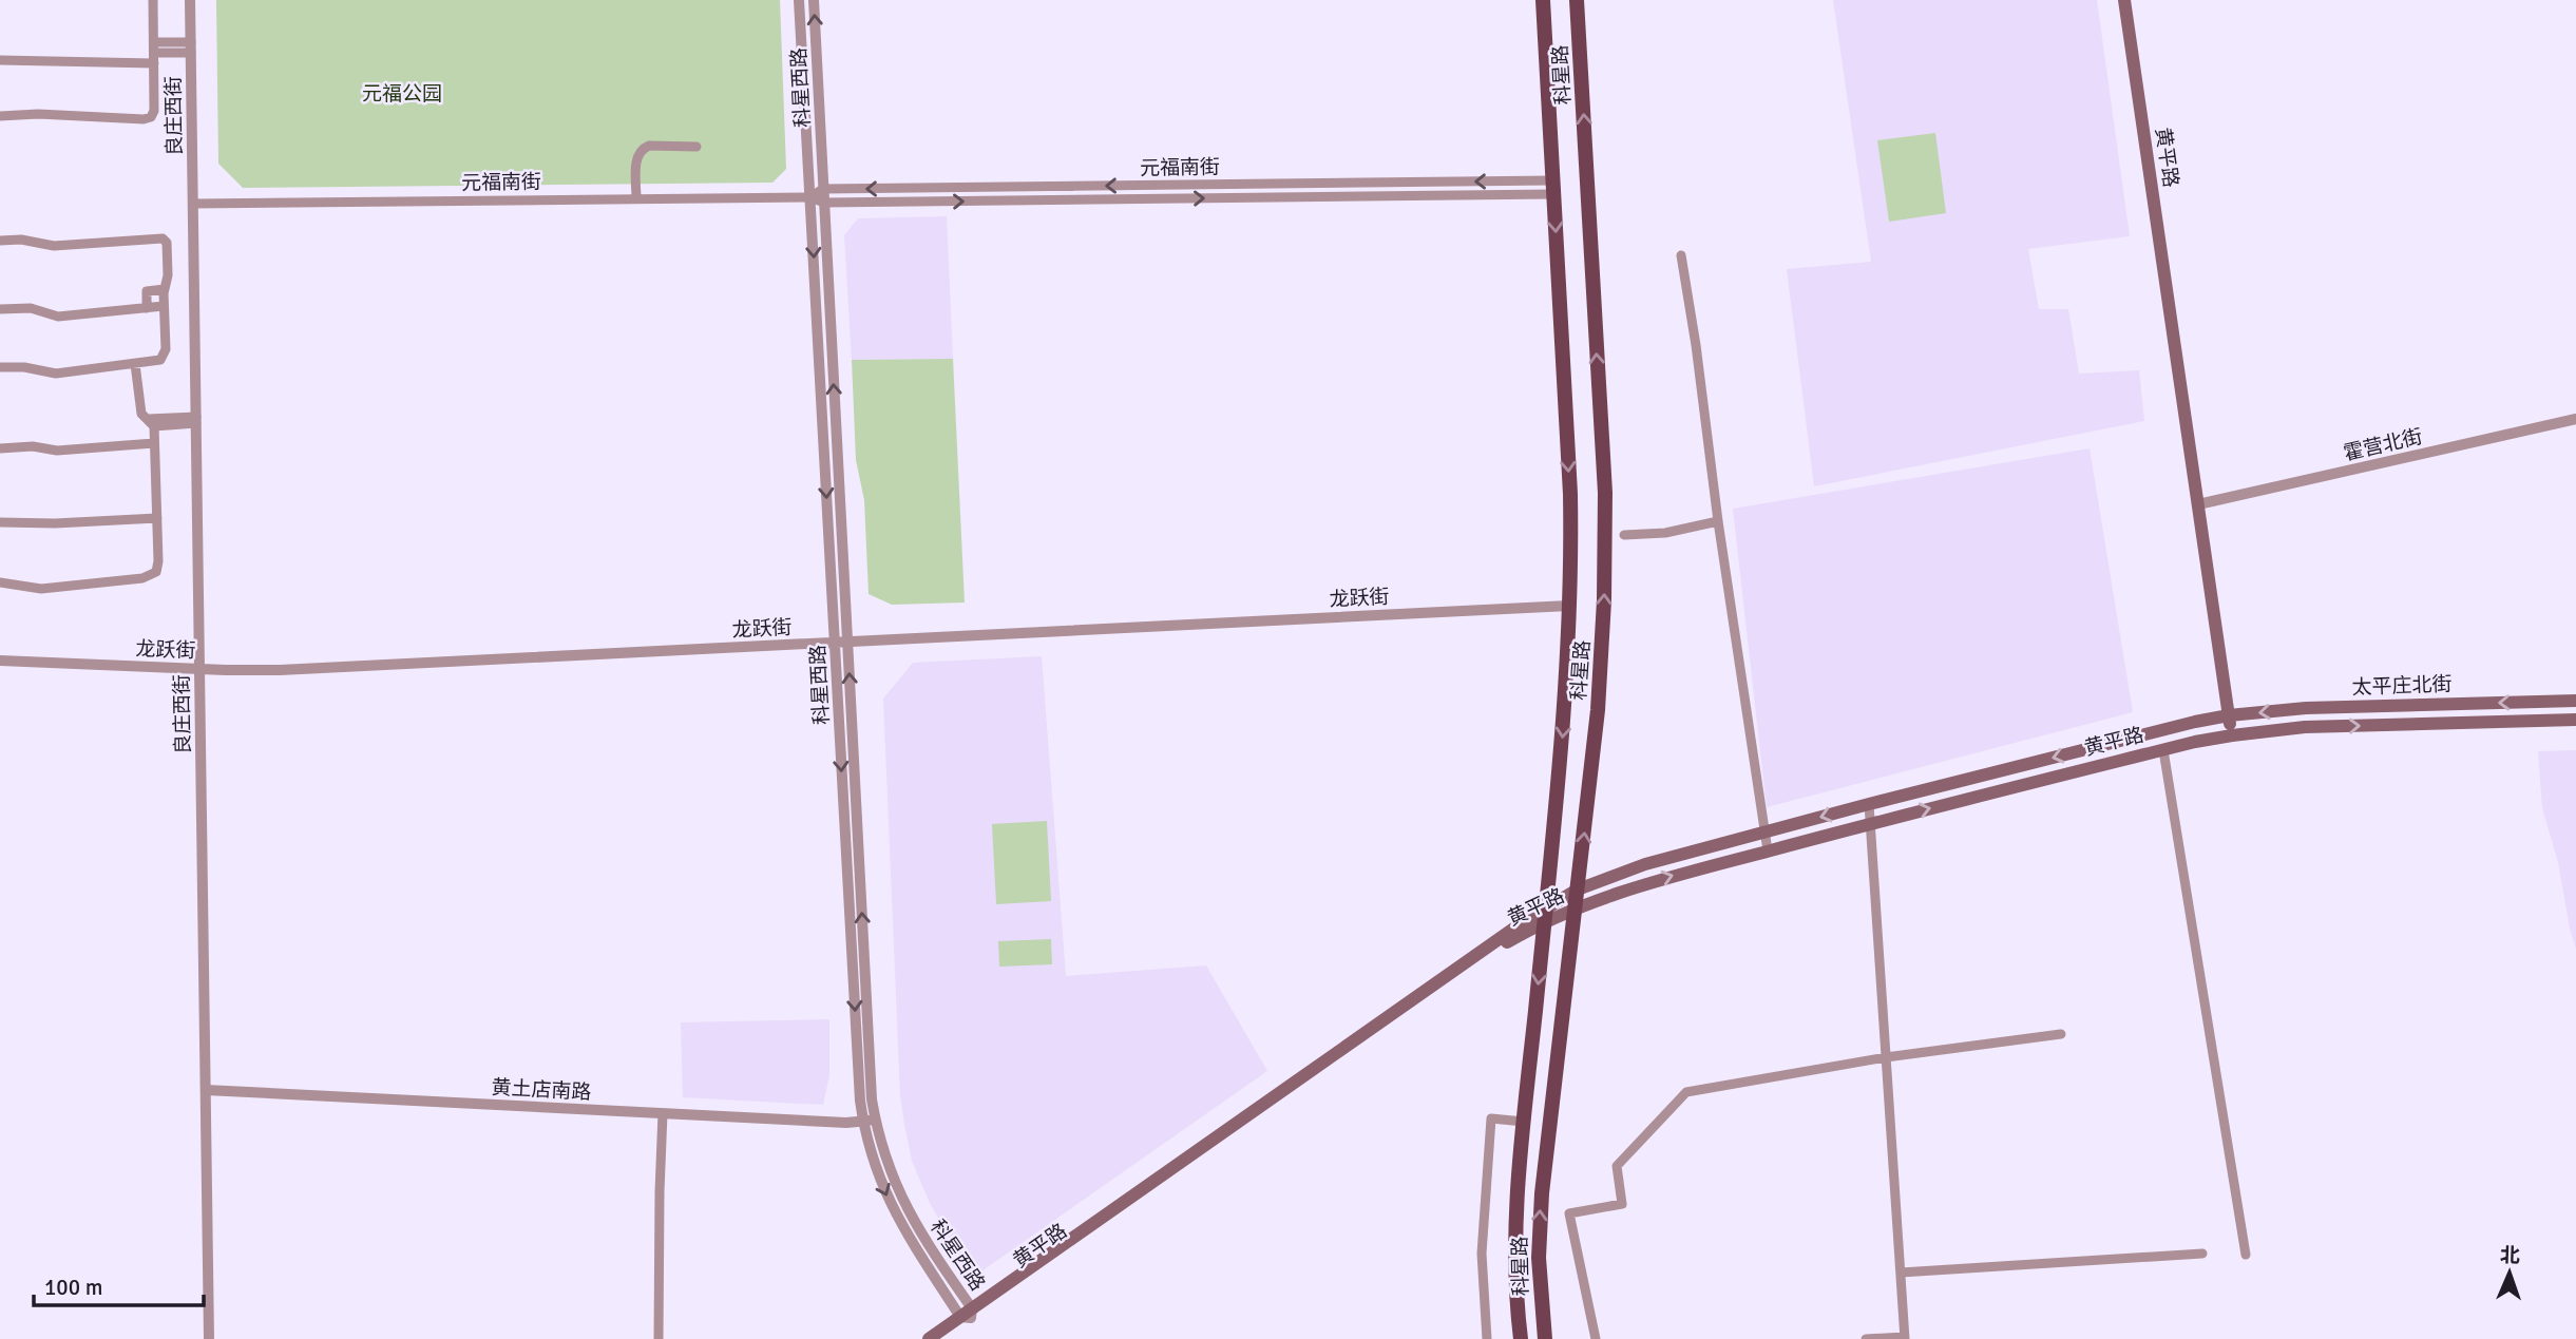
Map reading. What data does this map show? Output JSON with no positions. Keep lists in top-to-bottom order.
{
  "streets": {
    "main road": ["科星路", "黄平路", "太平庄北街"],
    "street": [
      "科星西路",
      "良庄西街",
      "元福南街",
      "霍营北街",
      "龙跃街",
      "黄土店南路"
    ]
  },
  "crossings": [
    ["科星路", "黄平路"],
    ["科星路", "元福南街"],
    ["科星路", "龙跃街"],
    ["科星西路", "黄平路"],
    ["科星西路", "元福南街"],
    ["科星西路", "龙跃街"],
    ["科星西路", "黄土店南路"],
    ["良庄西街", "元福南街"],
    ["良庄西街", "龙跃街"],
    ["良庄西街", "黄土店南路"],
    ["黄平路", "霍营北街"],
    ["黄平路", "太平庄北街"]
  ],
  "parks": ["元福公园"],
  "scale_bar": "100 m",
  "north": "top"
}
